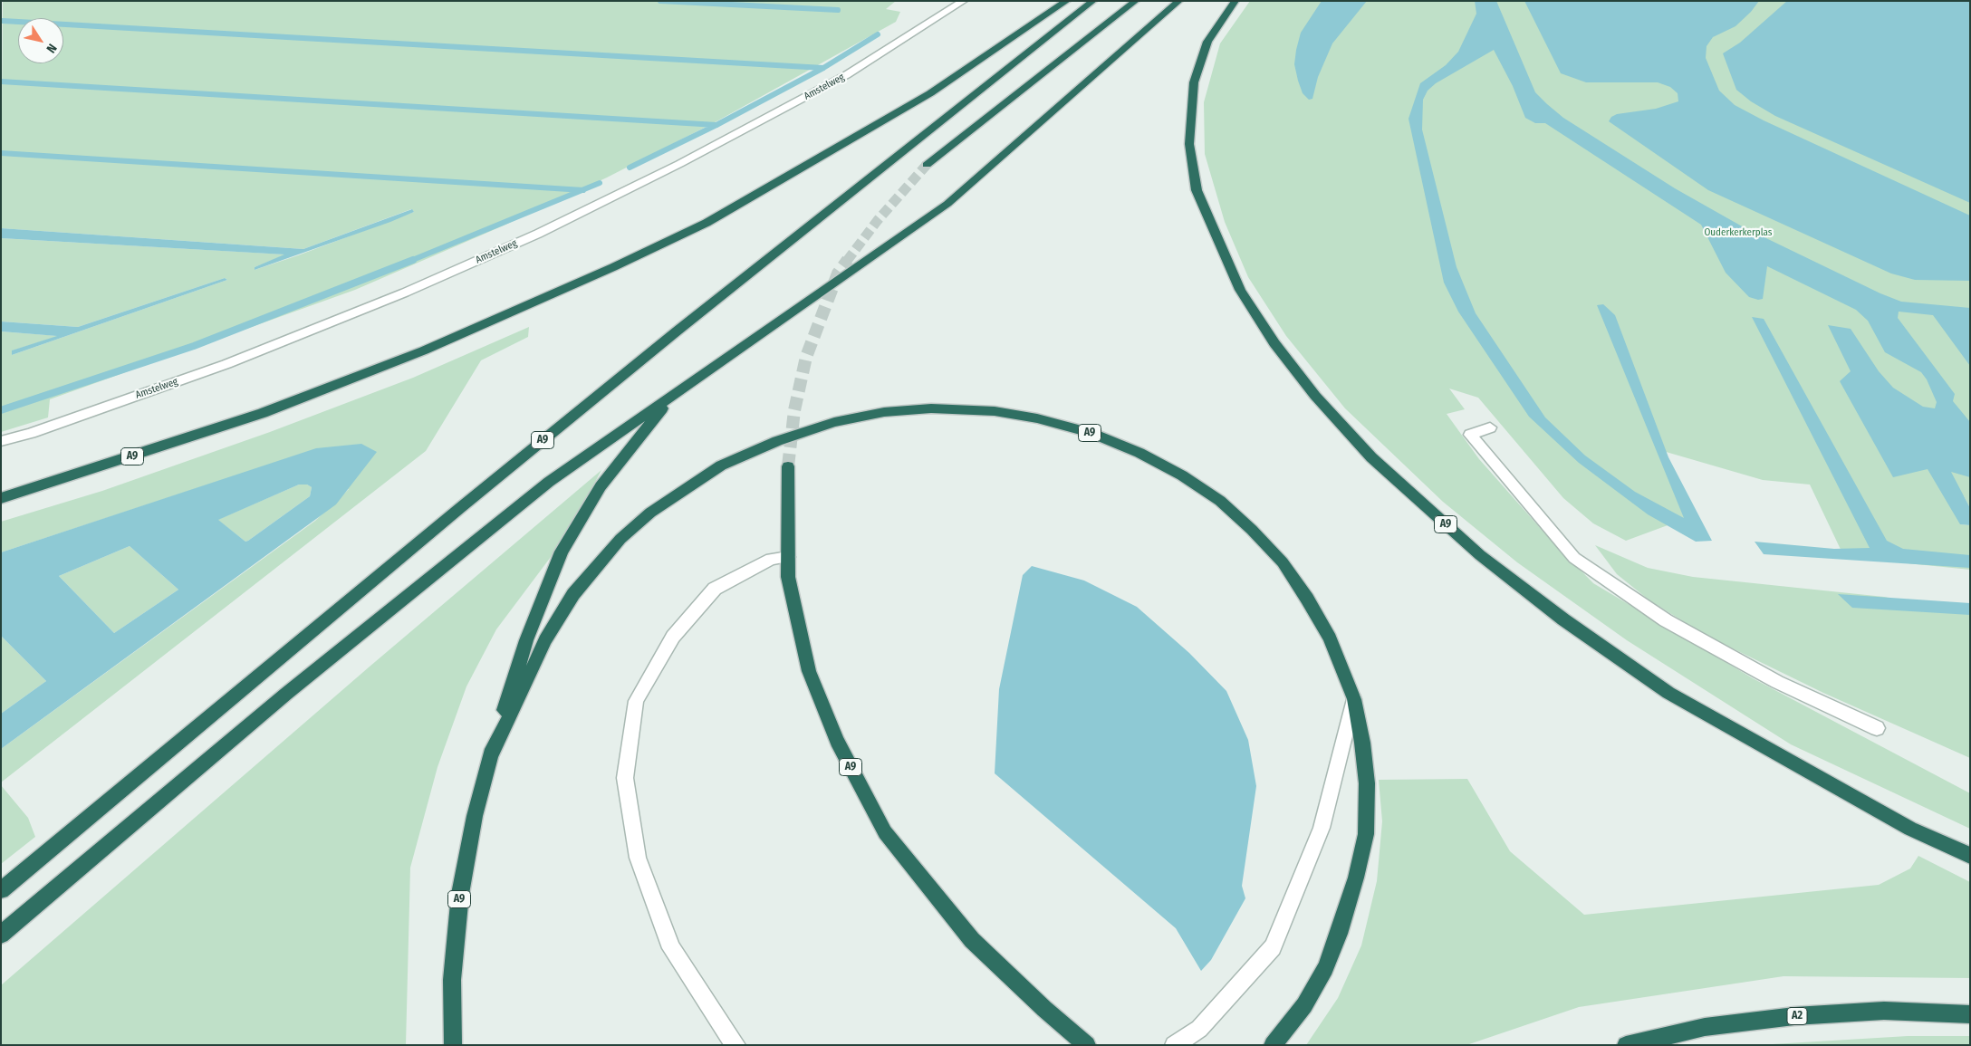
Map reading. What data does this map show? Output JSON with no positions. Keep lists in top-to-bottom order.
{
  "streets": {
    "highway": ["A9", "A2"],
    "street": ["Amstelweg"]
  },
  "parks": ["Ouderkerkerplas"],
  "north": "bottom right"
}
